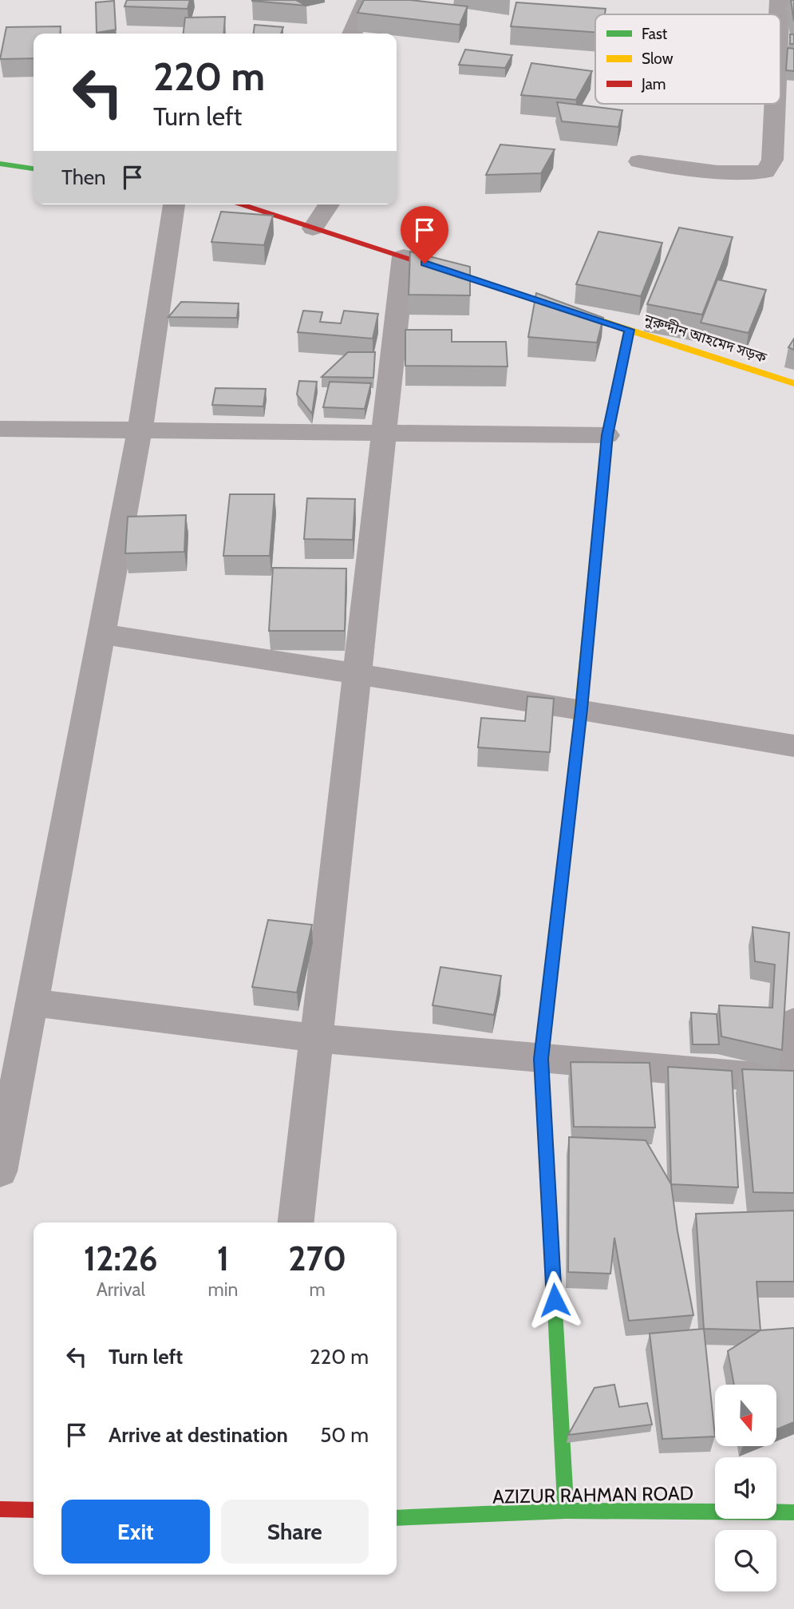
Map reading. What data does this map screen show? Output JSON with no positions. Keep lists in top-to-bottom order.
{
  "streets": {
    "street": ["নুরুদ্দীন আহমেদ সড়ক", "AZIZUR RAHMAN ROAD"]
  },
  "legend": ["Fast", "Slow", "Jam"],
  "north": "bottom",
  "page": {
    "turn": ["220 m", "Turn left"],
    "then": "Then",
    "eta": [
      "12:26",
      "Arrival",
      "1",
      "min",
      "270",
      "m"
    ],
    "list": [
      {
        "name": "Turn left",
        "value": "220 m"
      },
      {
        "name": "Arrive at destination",
        "value": "50 m"
      }
    ],
    "buttons": ["Exit", "Share"]
  }
}
